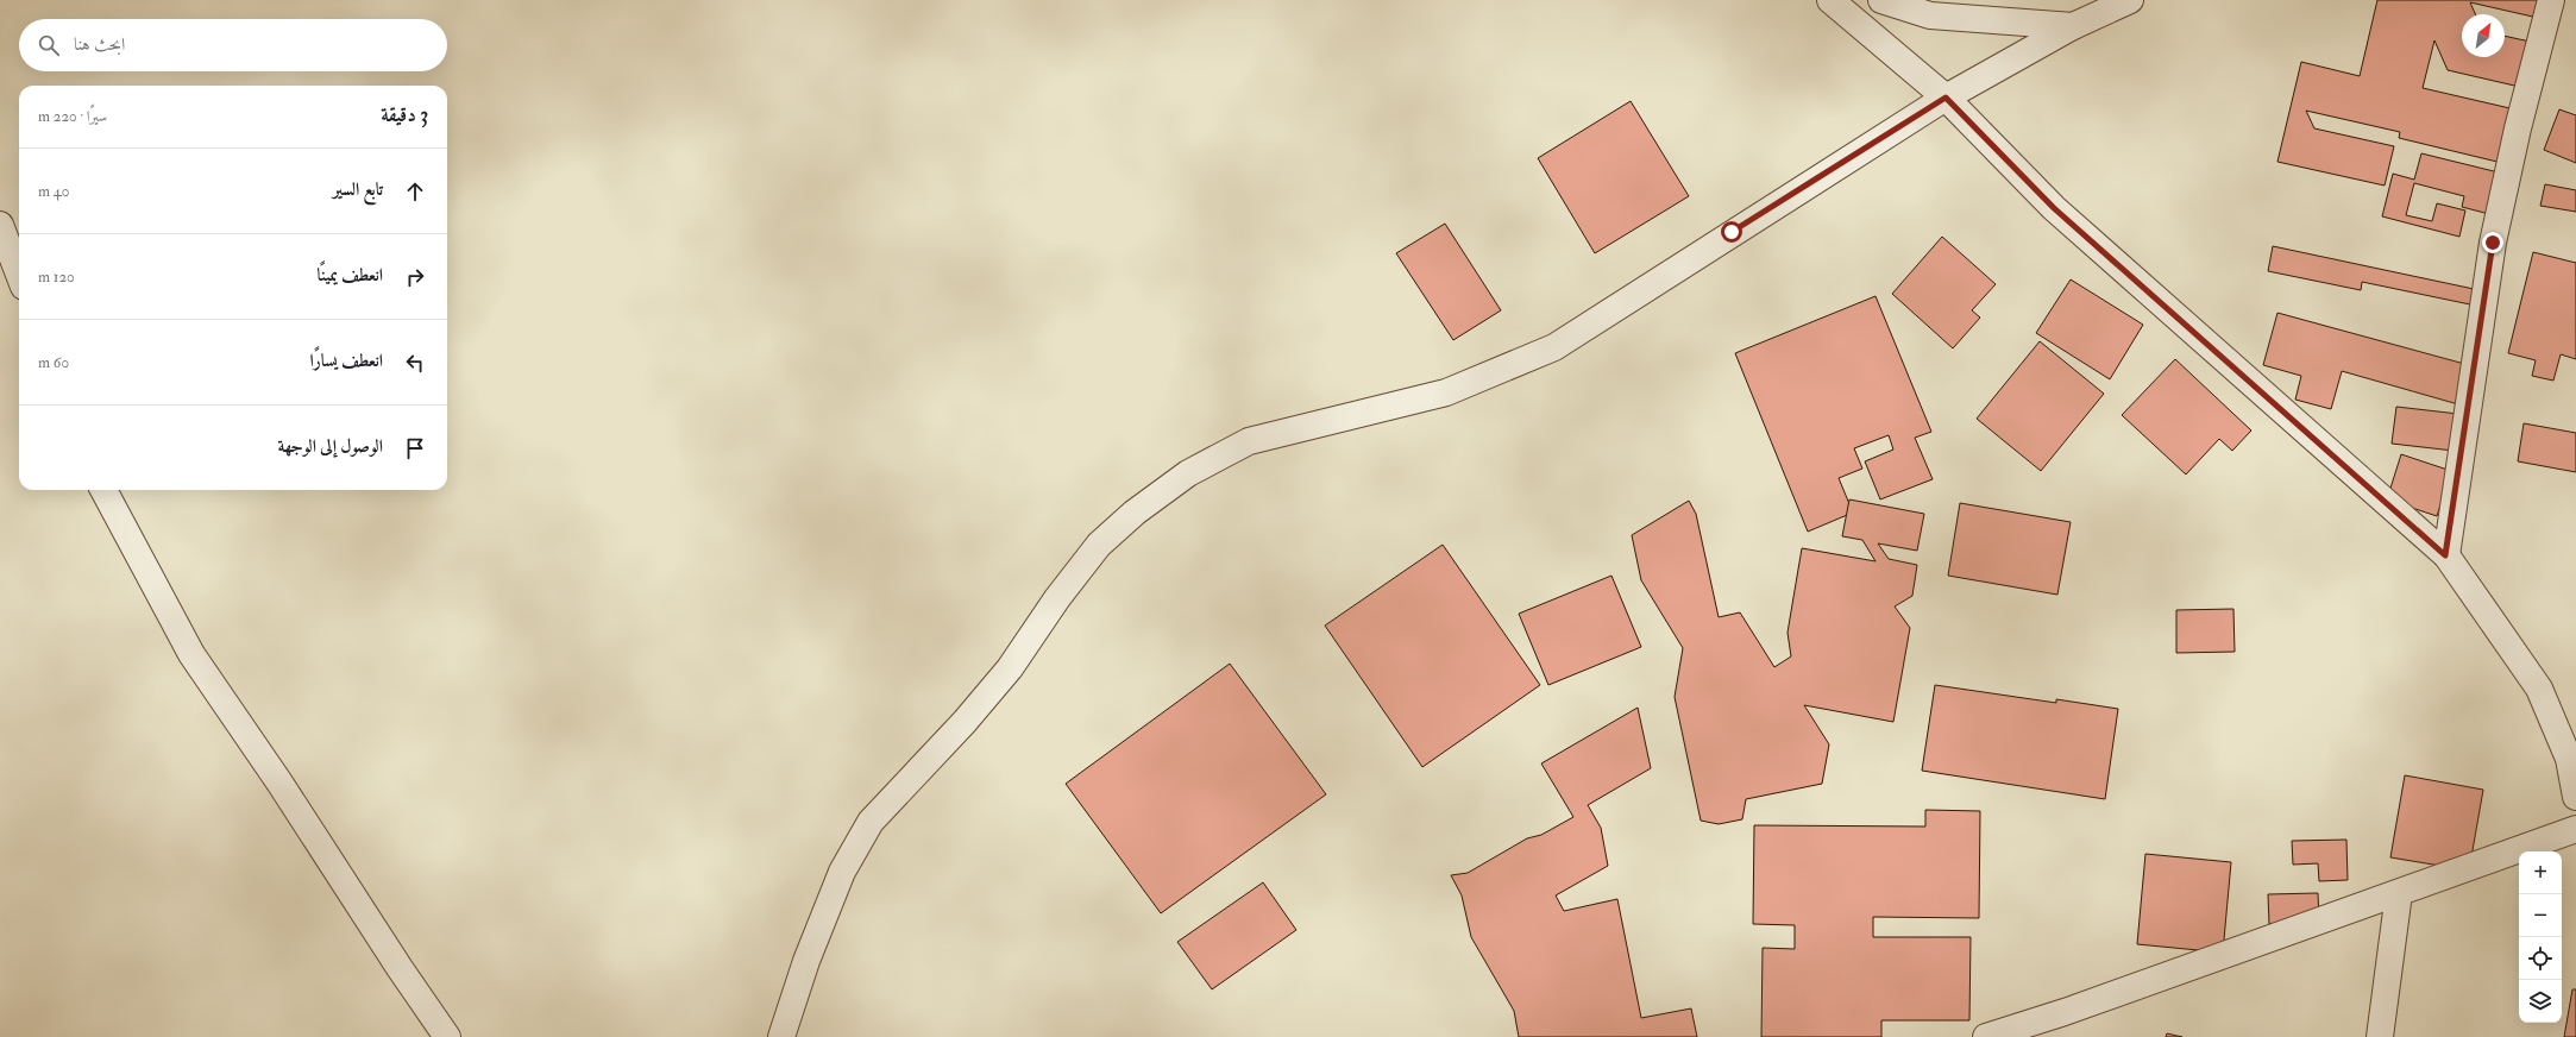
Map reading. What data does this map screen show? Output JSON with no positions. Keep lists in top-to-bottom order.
{
  "north": "top right",
  "page": {
    "search": "ابحث هنا",
    "heading": ["3 دقيقة", "سيرًا · 220 m"],
    "list": [
      ["تابع السير", "40 m"],
      ["انعطف يمينًا", "120 m"],
      ["انعطف يسارًا", "60 m"],
      "الوصول إلى الوجهة"
    ],
    "map_buttons": ["+", "−"]
  }
}
